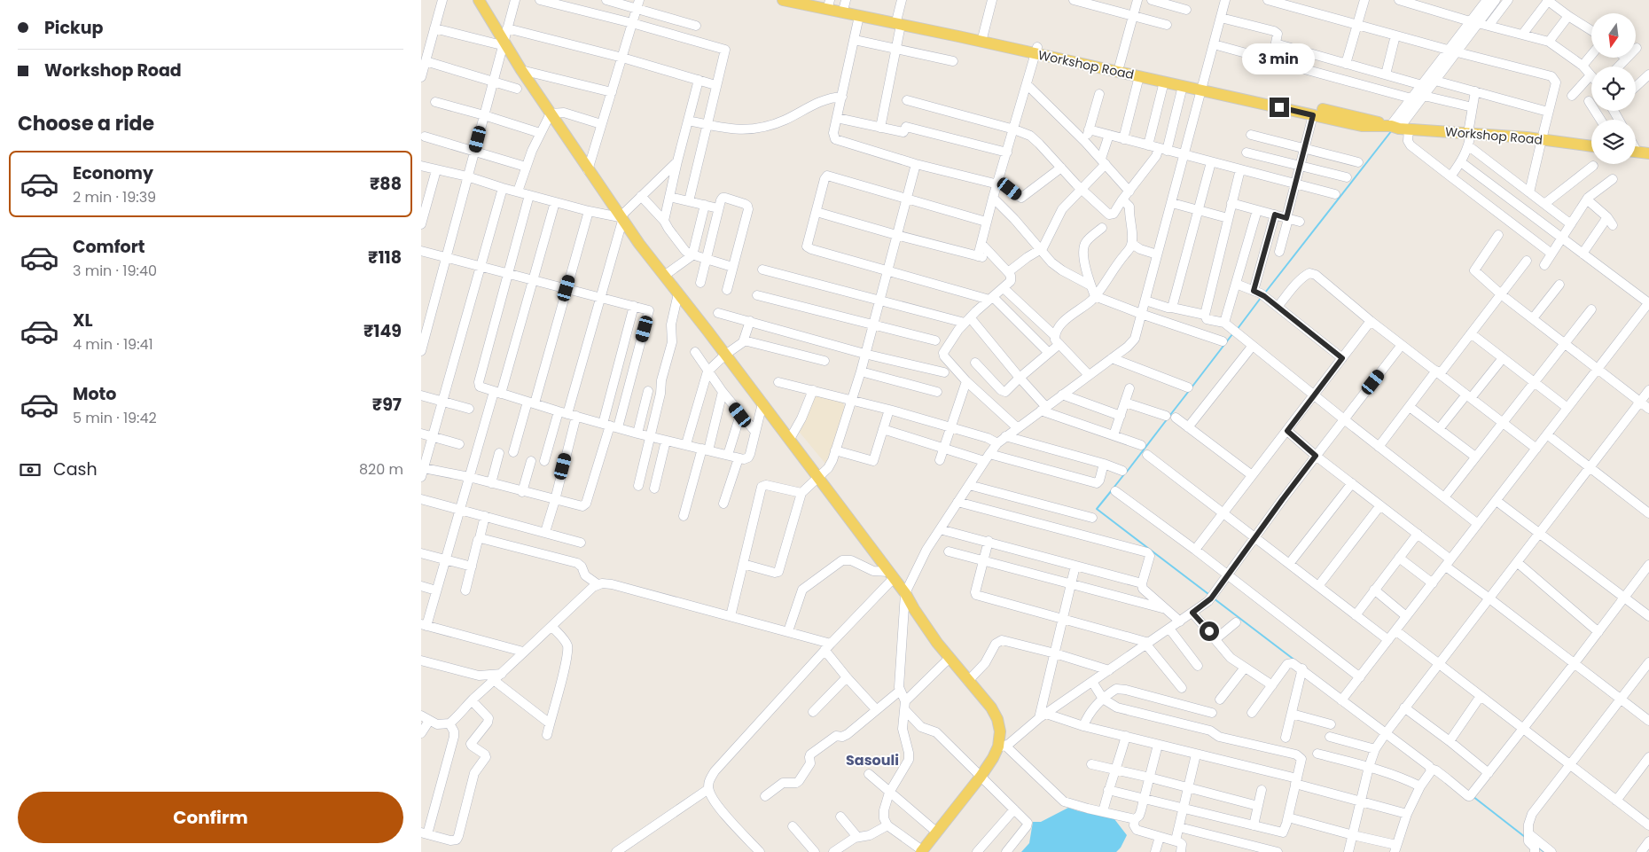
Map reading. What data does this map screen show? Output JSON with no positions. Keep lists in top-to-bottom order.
{
  "streets": {
    "main road": ["Workshop Road"]
  },
  "districts": ["Sasouli"],
  "north": "bottom",
  "page": {
    "banner": ["Pickup", "Workshop Road"],
    "bubble": "3 min",
    "heading": "Choose a ride",
    "list": [
      {
        "name": "Economy",
        "note": "2 min · 19:39",
        "value": "₹88"
      },
      {
        "name": "Comfort",
        "note": "3 min · 19:40",
        "value": "₹118"
      },
      {
        "name": "XL",
        "note": "4 min · 19:41",
        "value": "₹149"
      },
      {
        "name": "Moto",
        "note": "5 min · 19:42",
        "value": "₹97"
      }
    ],
    "pay": ["Cash", "820 m"],
    "buttons": "Confirm"
  }
}
